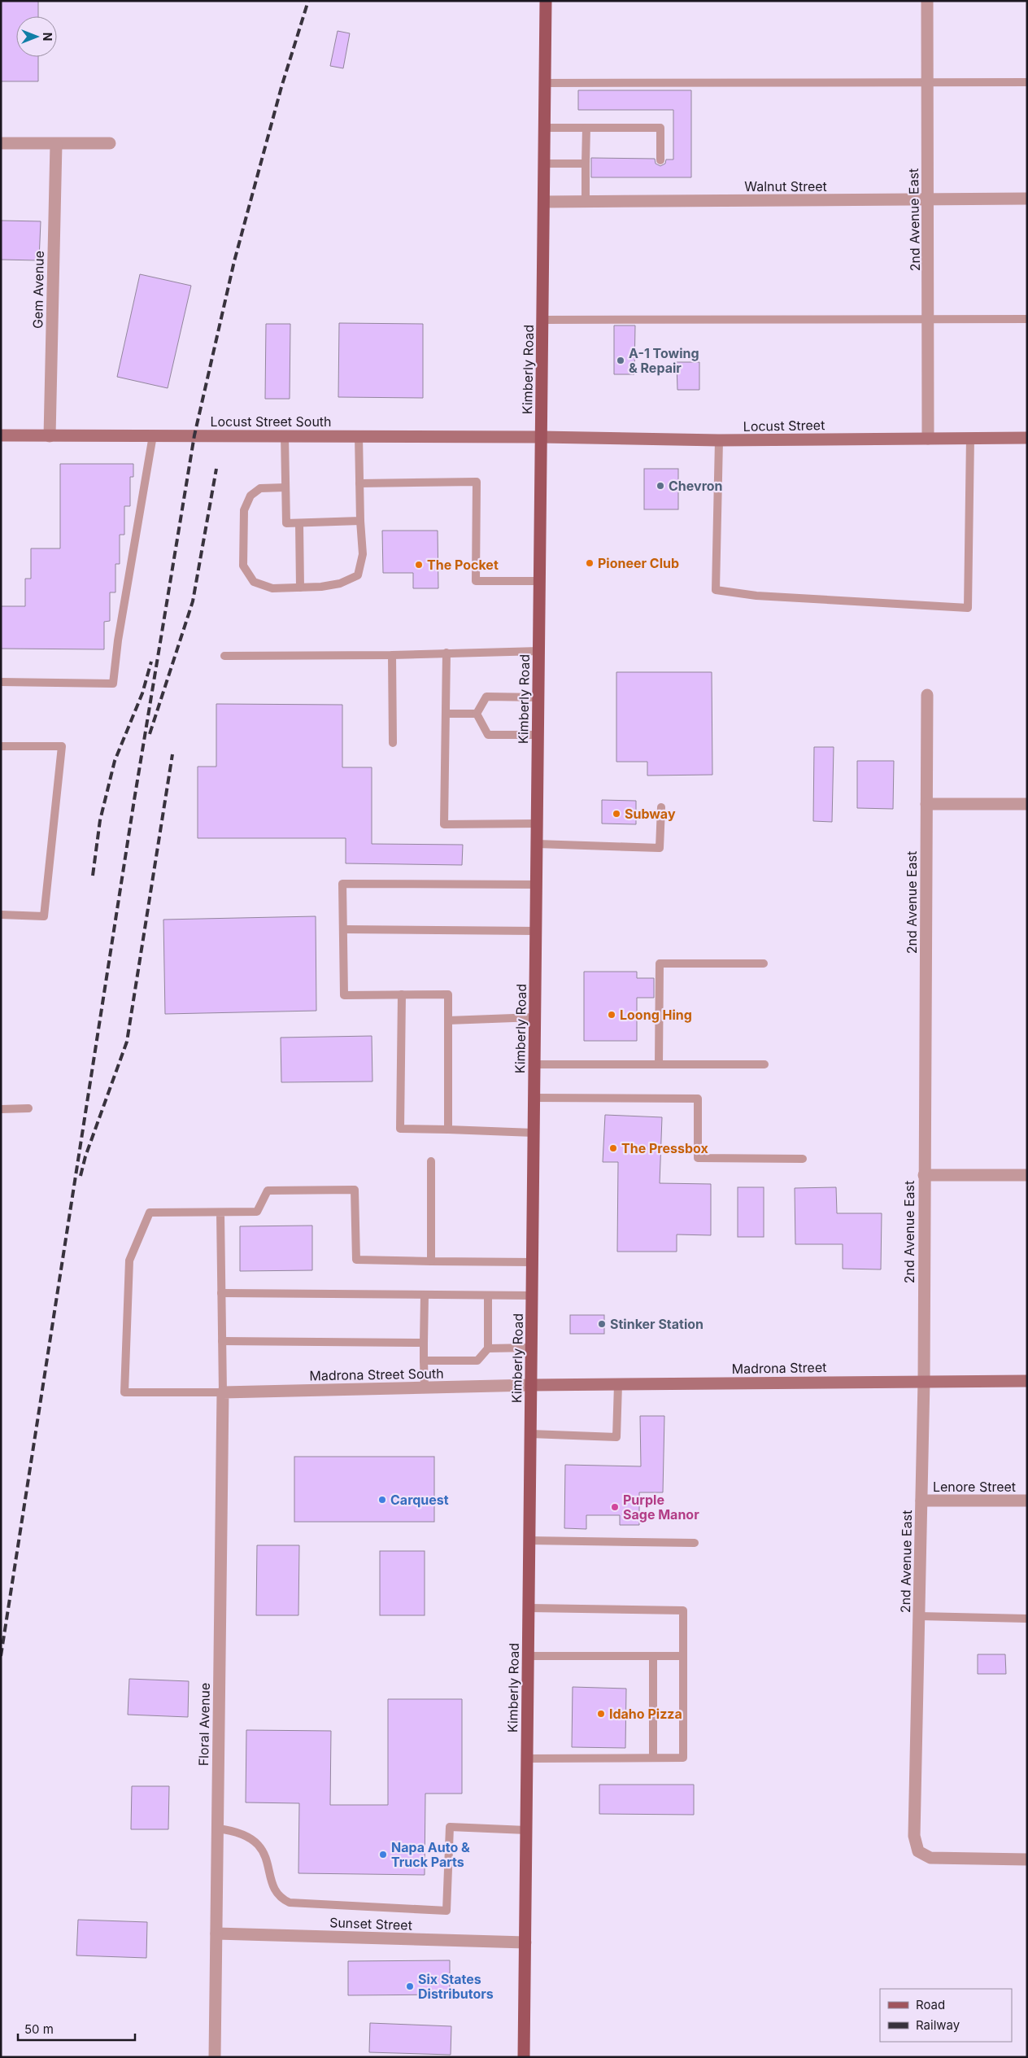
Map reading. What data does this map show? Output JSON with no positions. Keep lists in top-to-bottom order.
{
  "streets": {
    "main road": ["Kimberly Road"],
    "street": [
      "Walnut Street",
      "2nd Avenue East",
      "Gem Avenue",
      "Locust Street South",
      "Locust Street",
      "Madrona Street",
      "Madrona Street South",
      "Lenore Street",
      "Floral Avenue",
      "Sunset Street"
    ]
  },
  "crossings": [
    ["Walnut Street", "2nd Avenue East"],
    ["Walnut Street", "Kimberly Road"],
    ["2nd Avenue East", "Locust Street"],
    ["2nd Avenue East", "Madrona Street"],
    ["2nd Avenue East", "Lenore Street"],
    ["Gem Avenue", "Locust Street South"],
    ["Kimberly Road", "Locust Street South"],
    ["Kimberly Road", "Locust Street"],
    ["Kimberly Road", "Madrona Street"],
    ["Kimberly Road", "Madrona Street South"],
    ["Kimberly Road", "Sunset Street"],
    ["Locust Street South", "Locust Street"],
    ["Madrona Street", "Madrona Street South"],
    ["Madrona Street South", "Floral Avenue"],
    ["Floral Avenue", "Sunset Street"]
  ],
  "places": [
    "A-1 Towing & Repair",
    "Chevron",
    "Pioneer Club",
    "The Pocket",
    "Subway",
    "Loong Hing",
    "The Pressbox",
    "Stinker Station",
    "Carquest",
    "Purple Sage Manor",
    "Idaho Pizza",
    "Napa Auto & Truck Parts",
    "Six States Distributors"
  ],
  "legend": ["Road", "Railway"],
  "scale_bar": "50 m",
  "north": "right"
}
